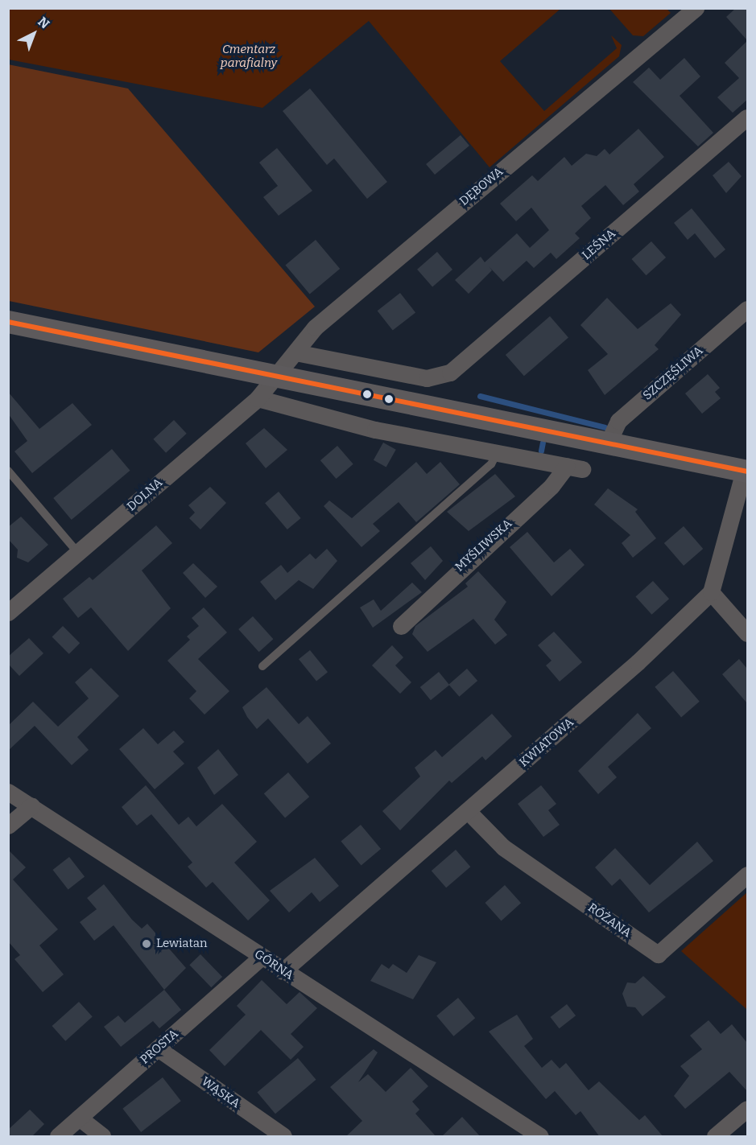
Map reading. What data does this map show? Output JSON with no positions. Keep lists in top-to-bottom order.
{
  "streets": {
    "street": [
      "DĘBOWA",
      "LEŚNA",
      "SZCZĘŚLIWA",
      "DOLNA",
      "MYŚLIWSKA",
      "KWIATOWA",
      "RÓŻANA",
      "GÓRNA",
      "PROSTA",
      "WĄSKA"
    ]
  },
  "crossings": [
    ["DĘBOWA", "LEŚNA"],
    ["DĘBOWA", "DOLNA"],
    ["KWIATOWA", "RÓŻANA"],
    ["KWIATOWA", "GÓRNA"],
    ["GÓRNA", "PROSTA"],
    ["PROSTA", "WĄSKA"]
  ],
  "parks": ["Cmentarz parafialny"],
  "places": ["Lewiatan"],
  "north": "top right"
}
